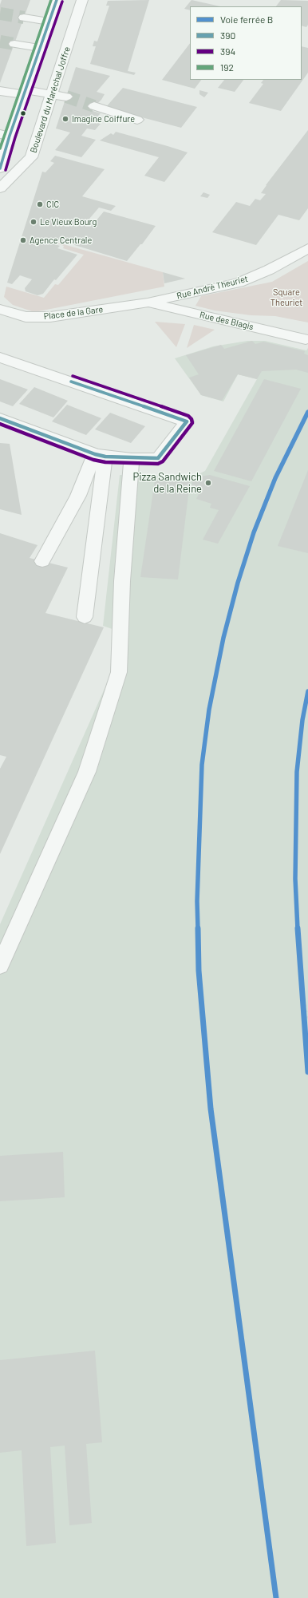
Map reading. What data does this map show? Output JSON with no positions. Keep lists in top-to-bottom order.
{
  "streets": {
    "street": [
      "Boulevard du Maréchal Joffre",
      "Rue André Theuriet",
      "Place de la Gare",
      "Rue des Blagis"
    ]
  },
  "crossings": [
    ["Rue André Theuriet", "Place de la Gare"],
    ["Rue André Theuriet", "Rue des Blagis"],
    ["Place de la Gare", "Rue des Blagis"]
  ],
  "parks": ["Square Theuriet"],
  "places": [
    "Imagine Coiffure",
    "CIC",
    "Le Vieux Bourg",
    "Agence Centrale",
    "Pizza Sandwich de la Reine"
  ],
  "lines": [
    "transit line 390",
    "transit line 192",
    "transit line 394",
    "rail line B"
  ],
  "legend": [
    "Voie ferrée B",
    "390",
    "394",
    "192"
  ]
}
